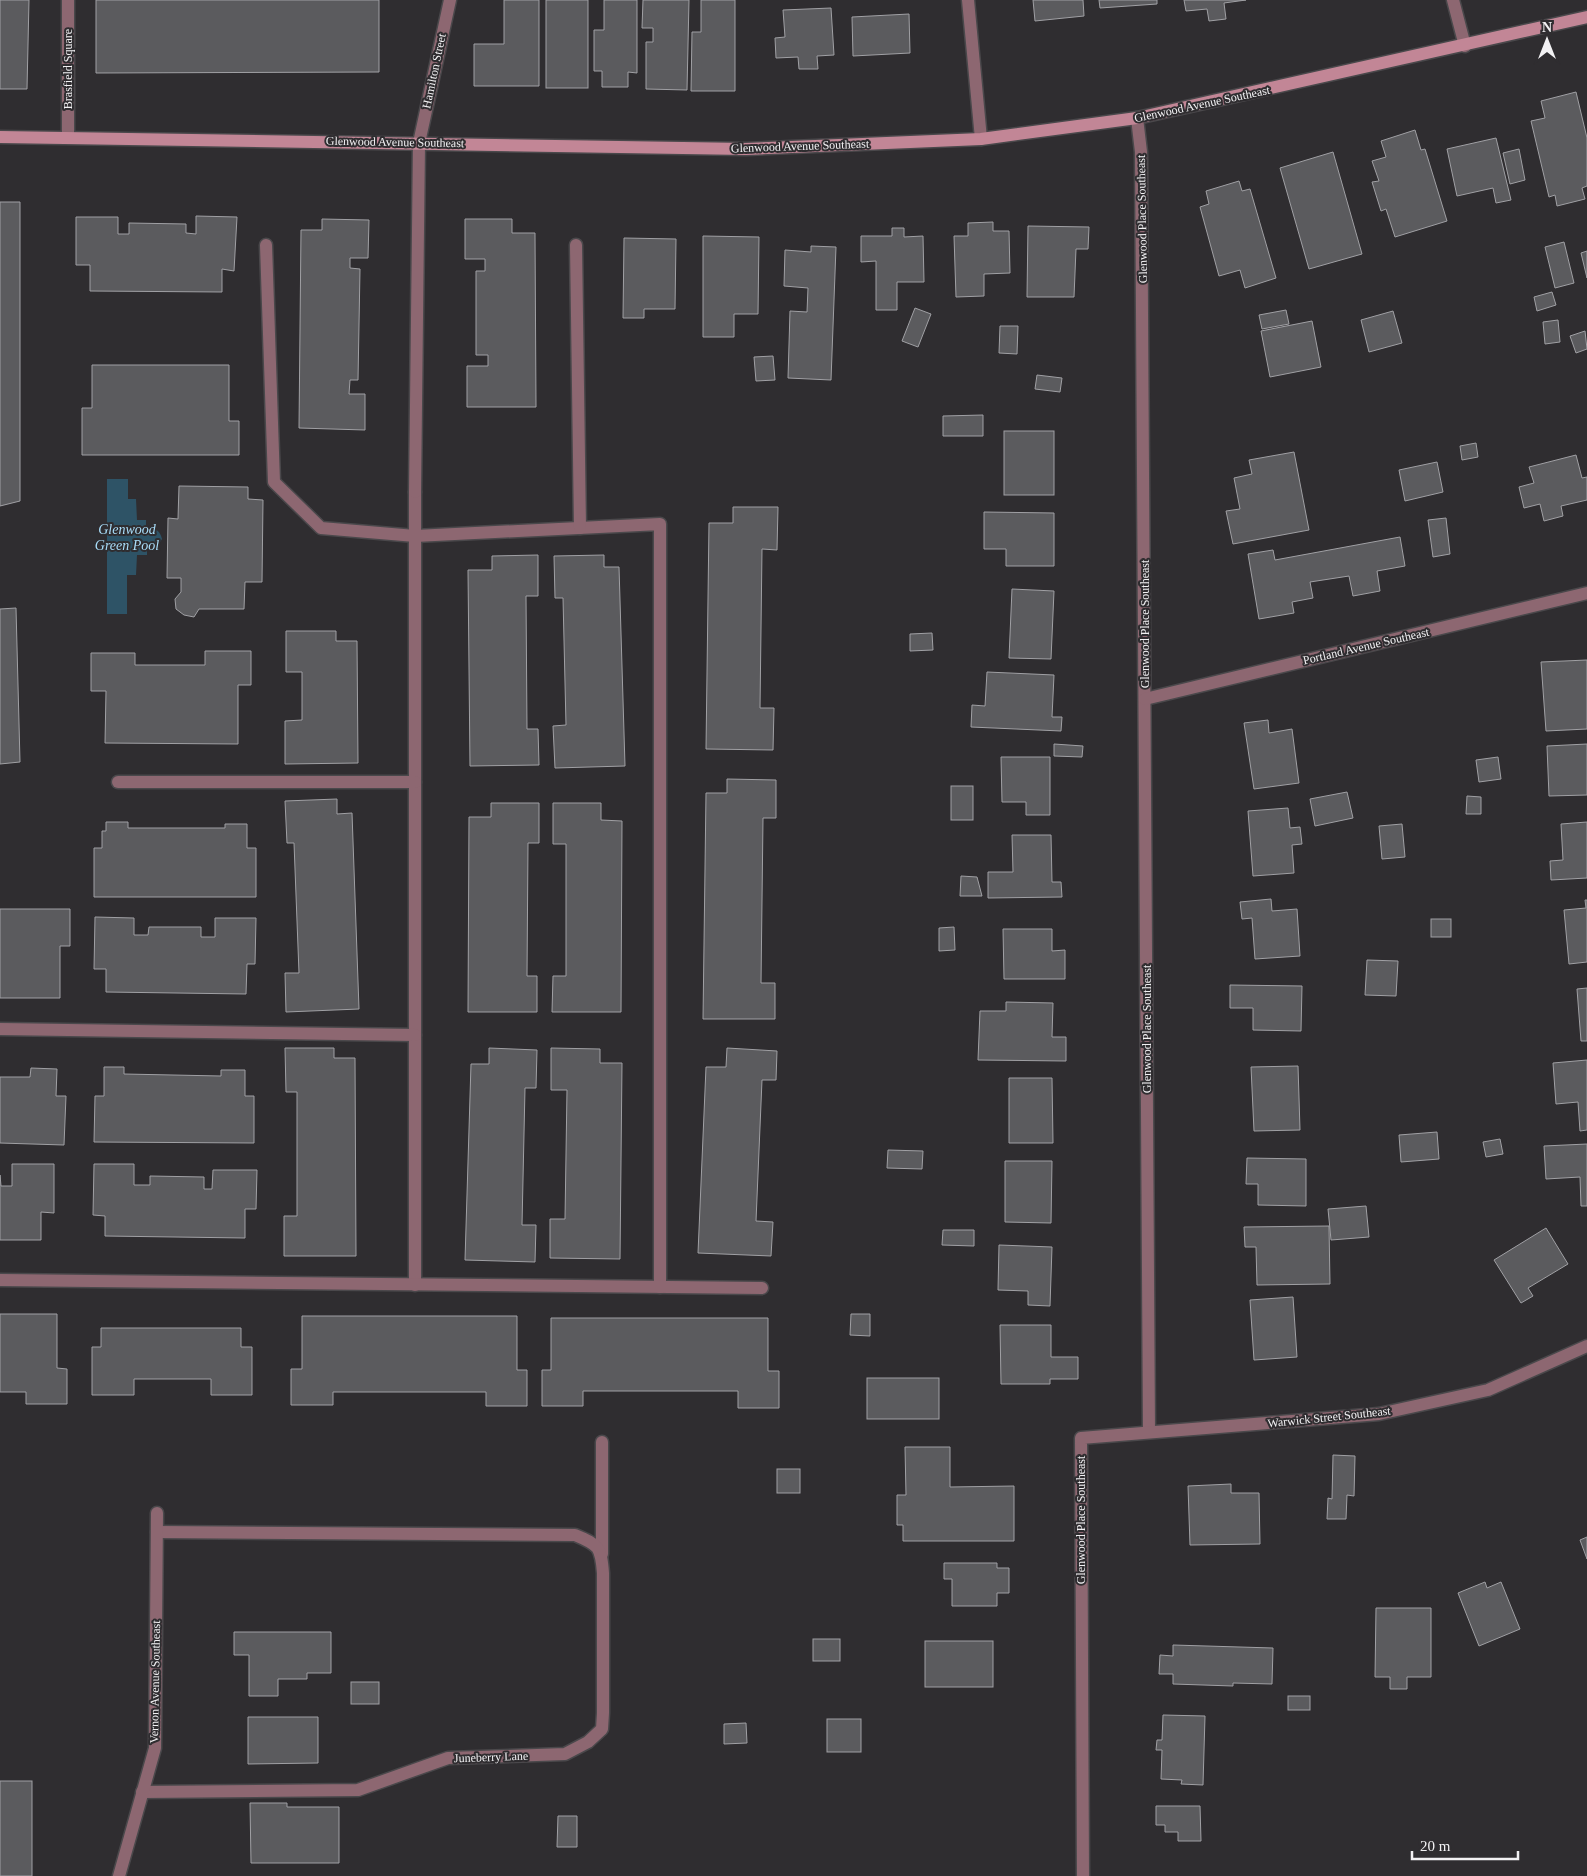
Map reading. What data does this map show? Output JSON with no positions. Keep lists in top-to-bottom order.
{
  "streets": {
    "street": [
      "Brasfield Square",
      "Hamilton Street",
      "Glenwood Avenue Southeast",
      "Glenwood Place Southeast",
      "Portland Avenue Southeast",
      "Warwick Street Southeast",
      "Vernon Avenue Southeast",
      "Juneberry Lane"
    ]
  },
  "crossings": [
    ["Brasfield Square", "Glenwood Avenue Southeast"],
    ["Hamilton Street", "Glenwood Avenue Southeast"],
    ["Glenwood Avenue Southeast", "Glenwood Place Southeast"],
    ["Glenwood Place Southeast", "Portland Avenue Southeast"],
    ["Glenwood Place Southeast", "Warwick Street Southeast"],
    ["Vernon Avenue Southeast", "Juneberry Lane"]
  ],
  "water": ["Glenwood Green Pool"],
  "scale_bar": "20 m",
  "north": "top"
}
